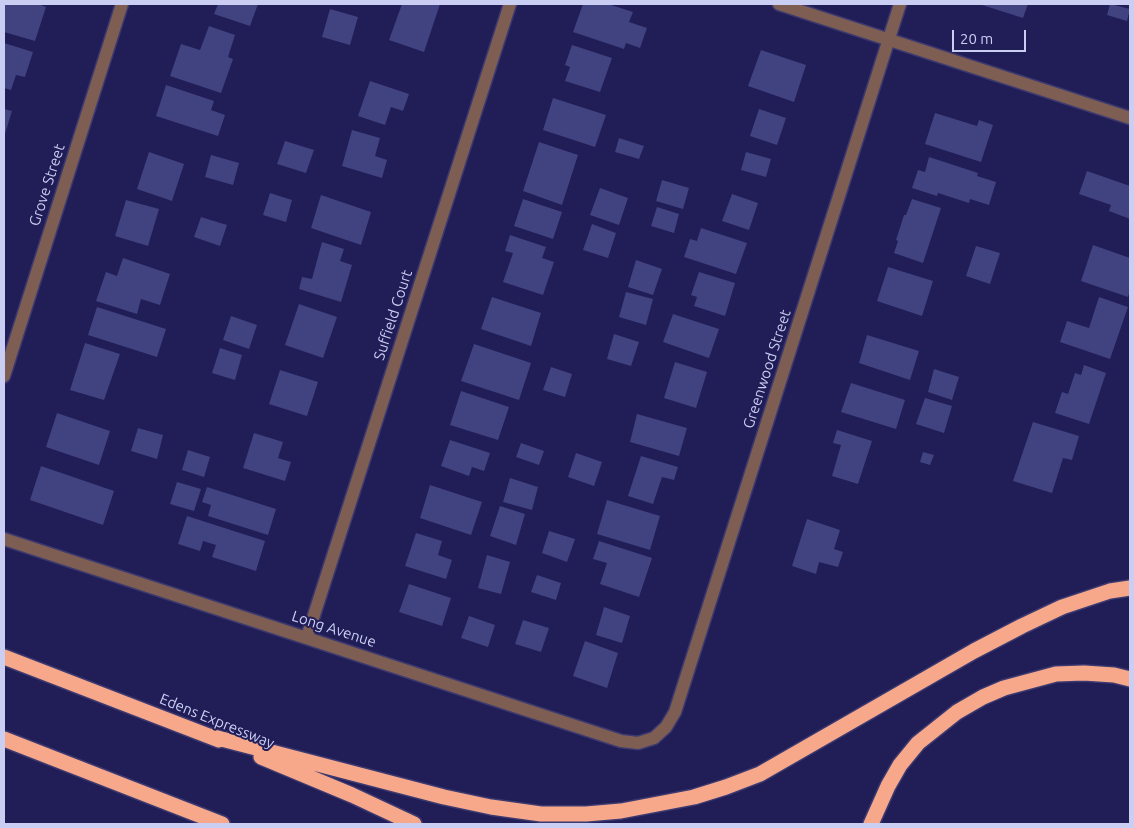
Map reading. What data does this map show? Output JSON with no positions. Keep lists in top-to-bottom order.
{
  "streets": {
    "highway": ["Edens Expressway"],
    "street": [
      "Grove Street",
      "Suffield Court",
      "Greenwood Street",
      "Long Avenue"
    ]
  },
  "crossings": [
    ["Suffield Court", "Long Avenue"],
    ["Greenwood Street", "Long Avenue"]
  ],
  "scale_bar": "20 m"
}
